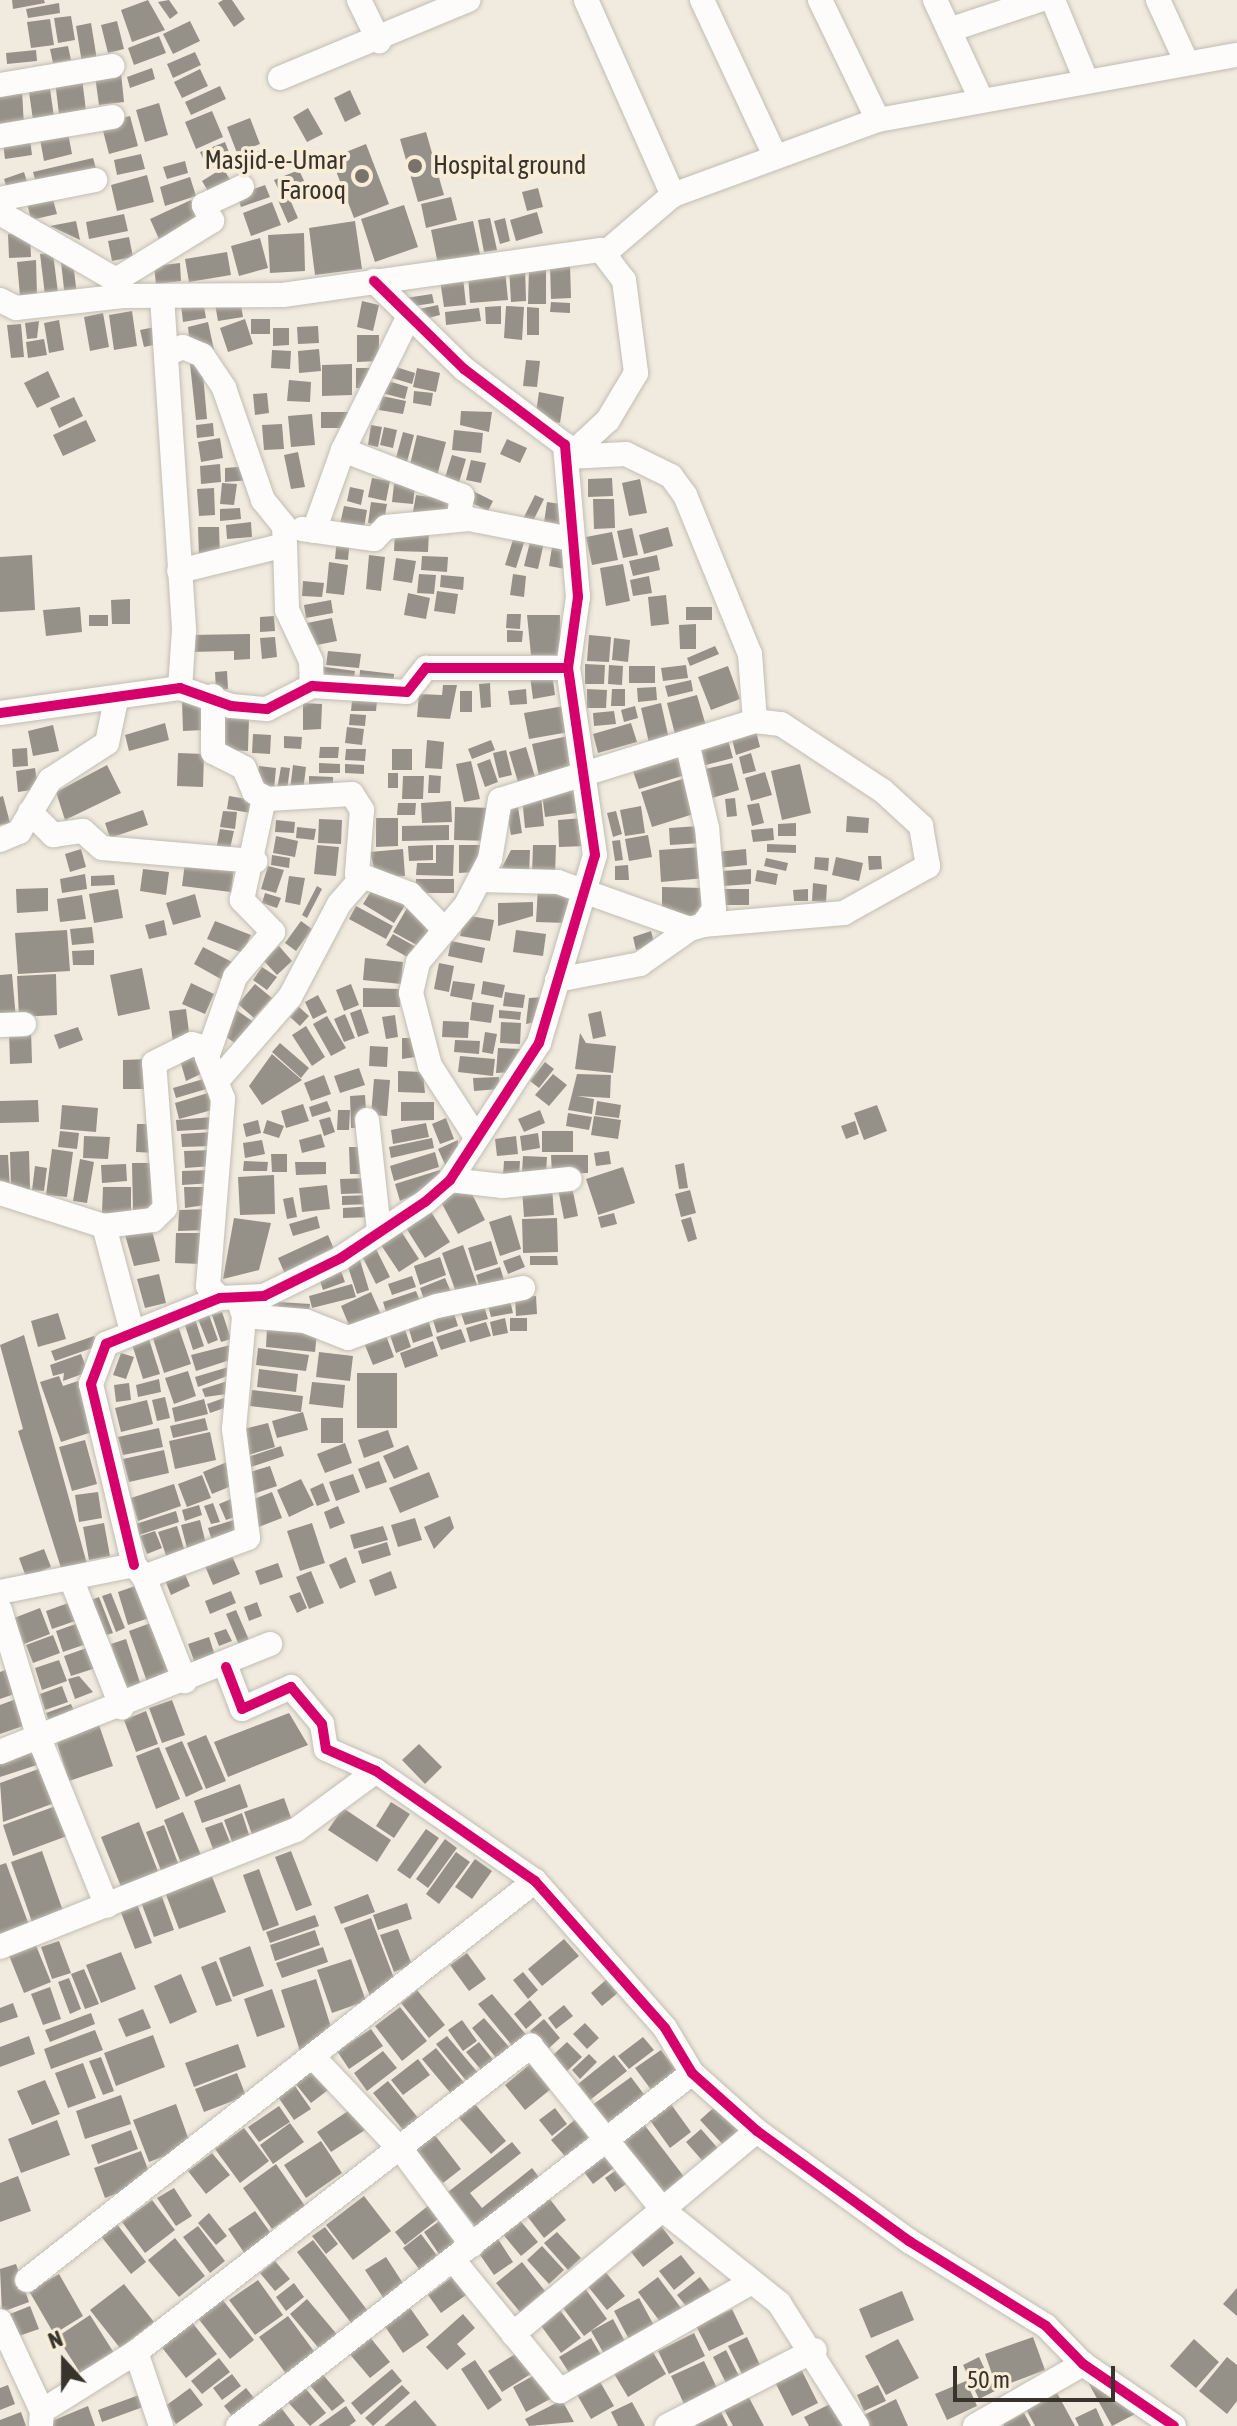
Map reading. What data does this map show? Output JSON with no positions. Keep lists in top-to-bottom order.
{
  "places": ["Hospital ground", "Masjid-e-Umar Farooq"],
  "scale_bar": "50 m",
  "north": "top"
}
